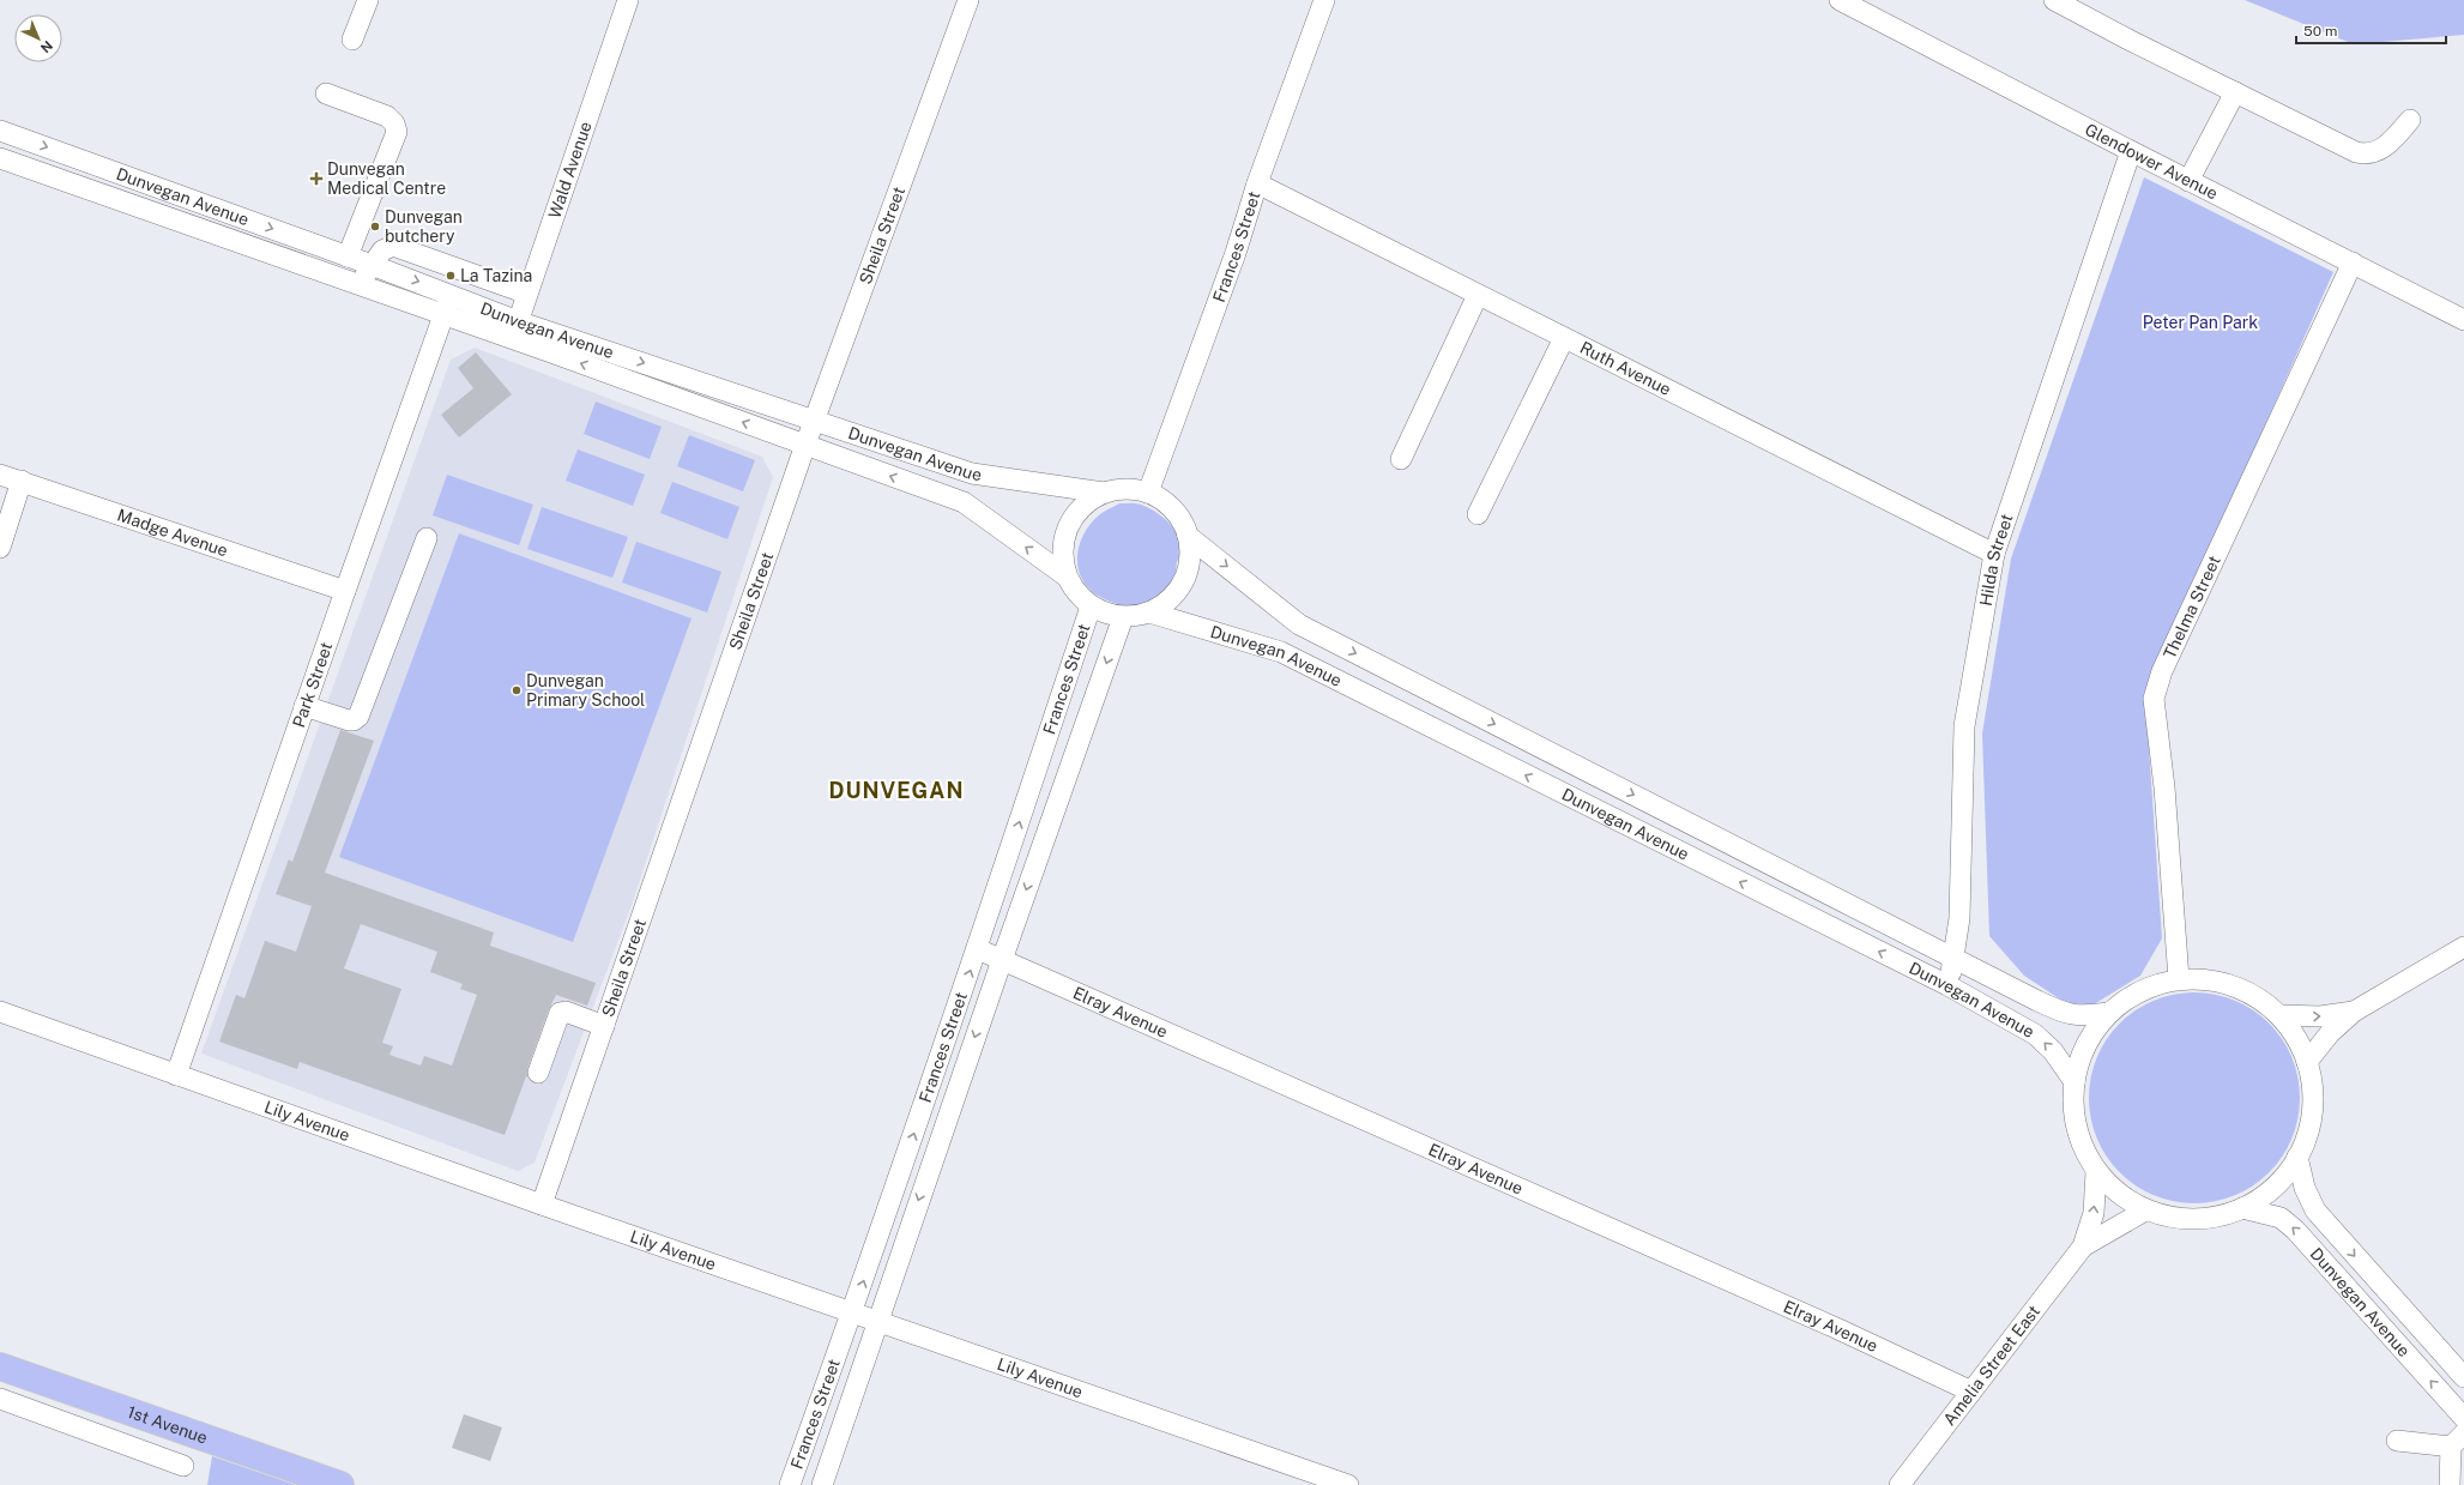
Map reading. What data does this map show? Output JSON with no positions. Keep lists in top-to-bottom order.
{
  "streets": {
    "main road": ["1st Avenue"],
    "street": [
      "Glendower Avenue",
      "Wald Avenue",
      "Dunvegan Avenue",
      "Sheila Street",
      "Frances Street",
      "Ruth Avenue",
      "Madge Avenue",
      "Hilda Street",
      "Thelma Street",
      "Park Street",
      "Elray Avenue",
      "Lily Avenue",
      "Amelia Street East"
    ]
  },
  "crossings": [
    ["Glendower Avenue", "Hilda Street"],
    ["Glendower Avenue", "Thelma Street"],
    ["Wald Avenue", "Dunvegan Avenue"],
    ["Dunvegan Avenue", "Sheila Street"],
    ["Dunvegan Avenue", "Frances Street"],
    ["Dunvegan Avenue", "Hilda Street"],
    ["Dunvegan Avenue", "Park Street"],
    ["Sheila Street", "Lily Avenue"],
    ["Frances Street", "Ruth Avenue"],
    ["Frances Street", "Elray Avenue"],
    ["Frances Street", "Lily Avenue"],
    ["Ruth Avenue", "Hilda Street"],
    ["Madge Avenue", "Park Street"],
    ["Park Street", "Lily Avenue"],
    ["Elray Avenue", "Amelia Street East"]
  ],
  "districts": ["DUNVEGAN"],
  "parks": ["Peter Pan Park"],
  "places": {
    "health": ["Dunvegan Medical Centre"],
    "other": ["Dunvegan butchery", "La Tazina", "Dunvegan Primary School"]
  },
  "scale_bar": "50 m",
  "north": "bottom right"
}
